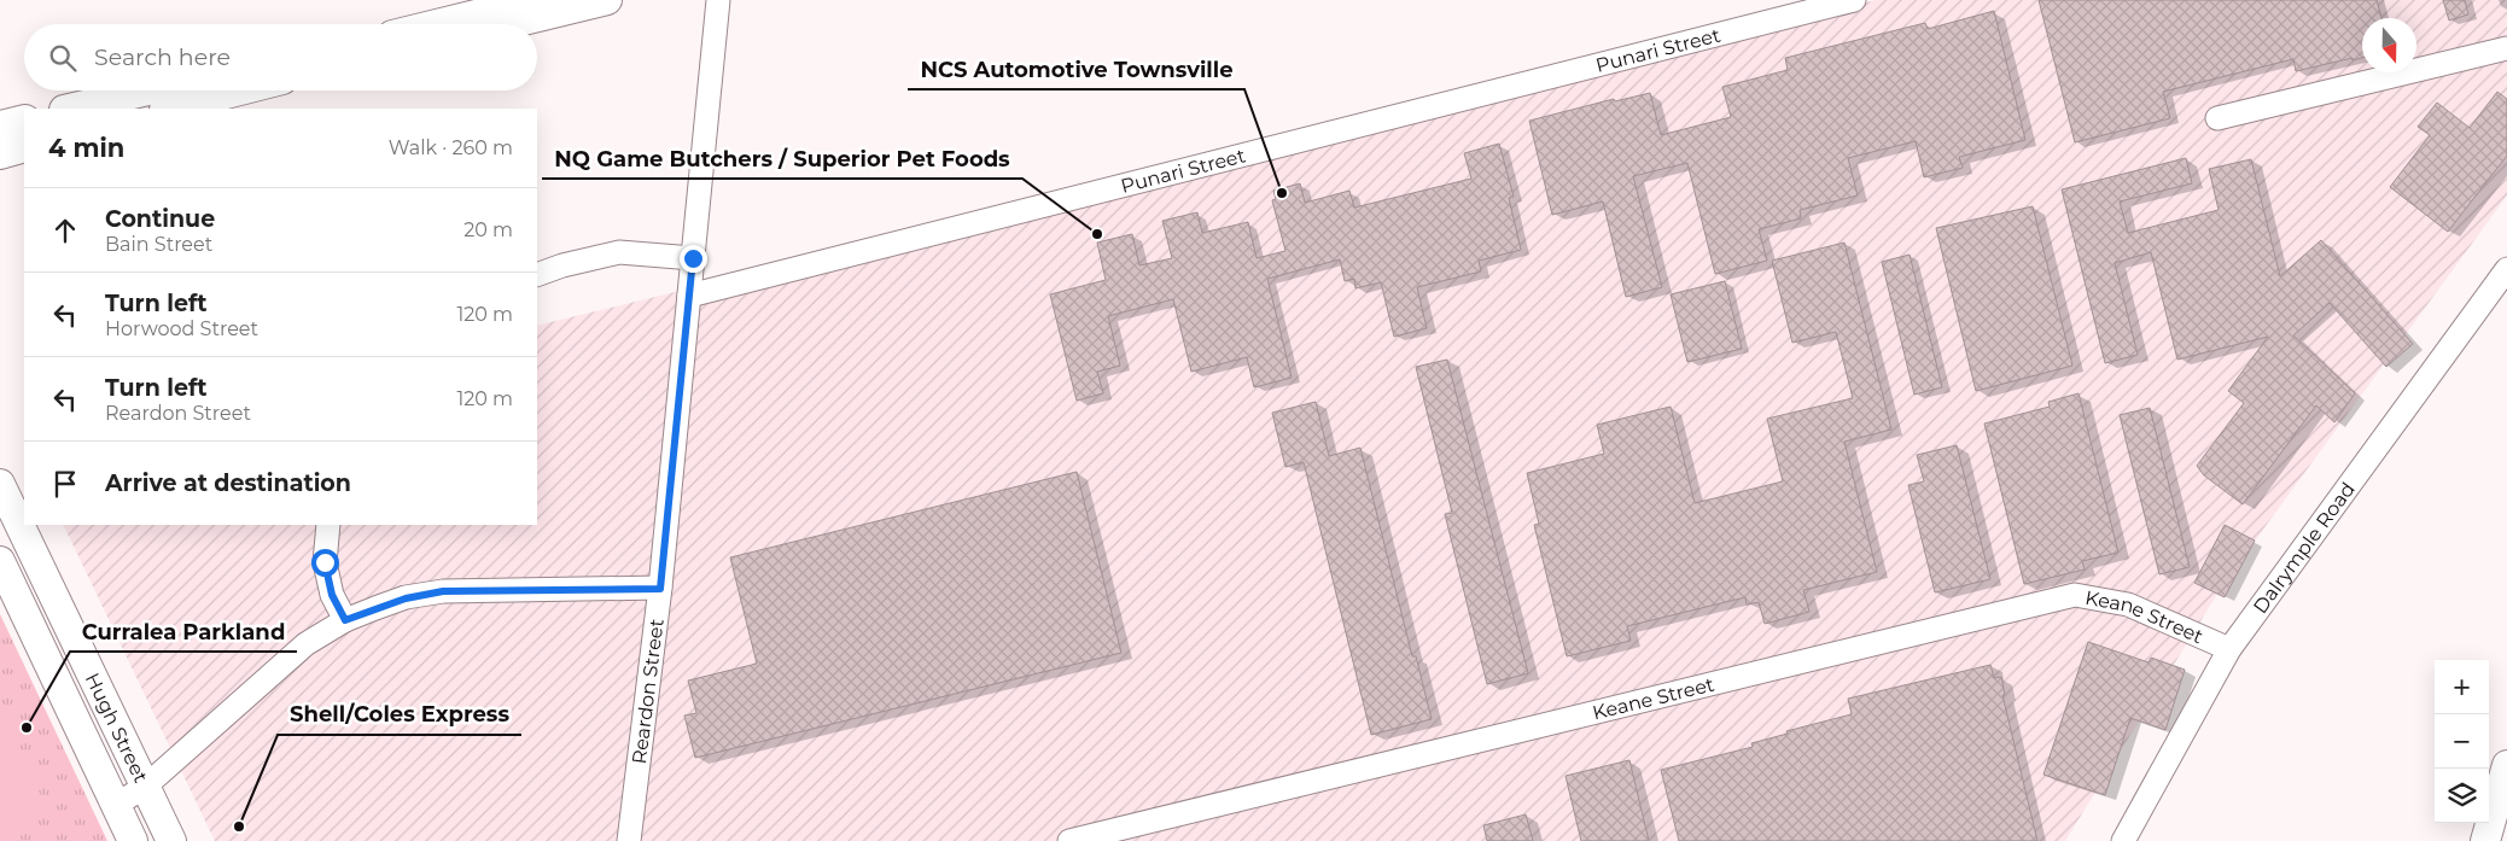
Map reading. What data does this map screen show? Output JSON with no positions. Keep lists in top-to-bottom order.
{
  "streets": {
    "main road": ["Hugh Street"],
    "street": [
      "Punari Street",
      "Dalrymple Road",
      "Keane Street",
      "Reardon Street"
    ]
  },
  "crossings": [
    ["Punari Street", "Reardon Street"],
    ["Dalrymple Road", "Keane Street"]
  ],
  "places": [
    "NCS Automotive Townsville",
    "NQ Game Butchers / Superior Pet Foods",
    "Curralea Parkland",
    "Shell/Coles Express"
  ],
  "north": "bottom",
  "page": {
    "search": "Search here",
    "heading": ["4 min", "Walk · 260 m"],
    "list": [
      ["Continue", "Bain Street", "20 m"],
      ["Turn left", "Horwood Street", "120 m"],
      ["Turn left", "Reardon Street", "120 m"],
      "Arrive at destination"
    ],
    "map_buttons": ["+", "−"]
  }
}
